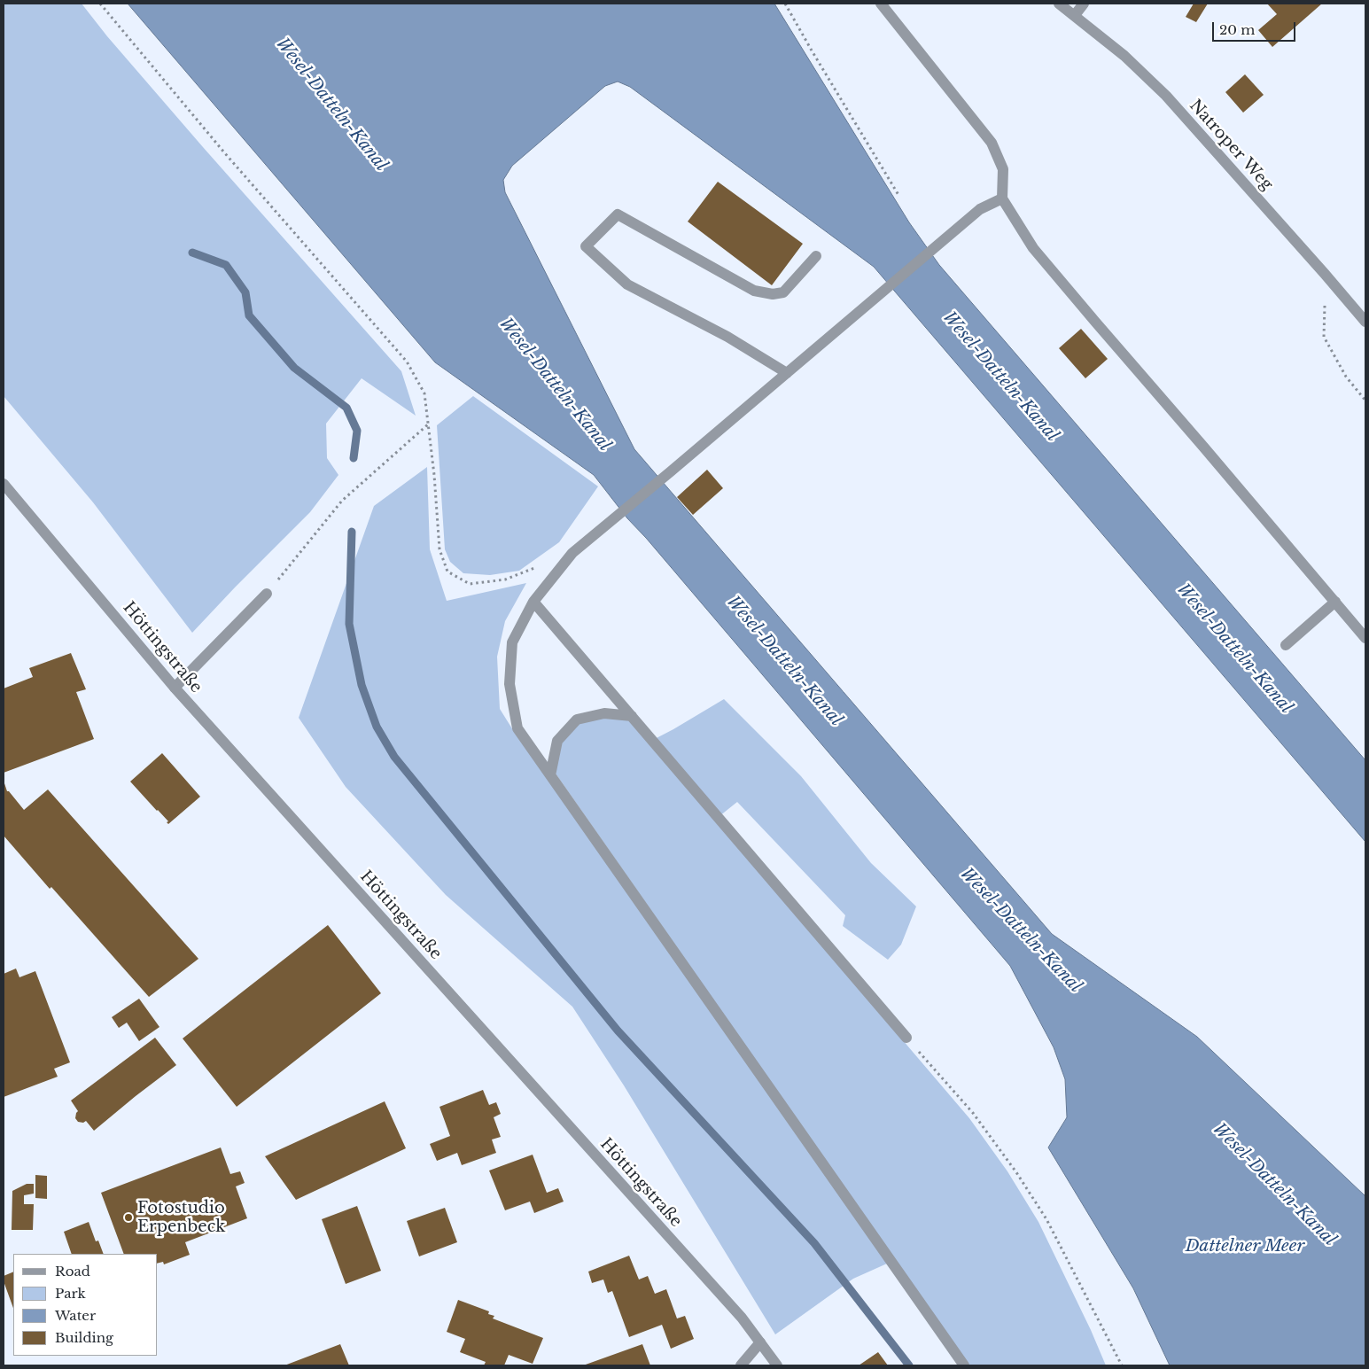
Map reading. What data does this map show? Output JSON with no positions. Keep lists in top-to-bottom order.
{
  "streets": {
    "street": ["Natroper Weg", "Höttingstraße"]
  },
  "water": ["Wesel-Datteln-Kanal", "Dattelner Meer"],
  "places": ["Fotostudio Erpenbeck"],
  "legend": [
    "Road",
    "Park",
    "Water",
    "Building"
  ],
  "scale_bar": "20 m"
}
